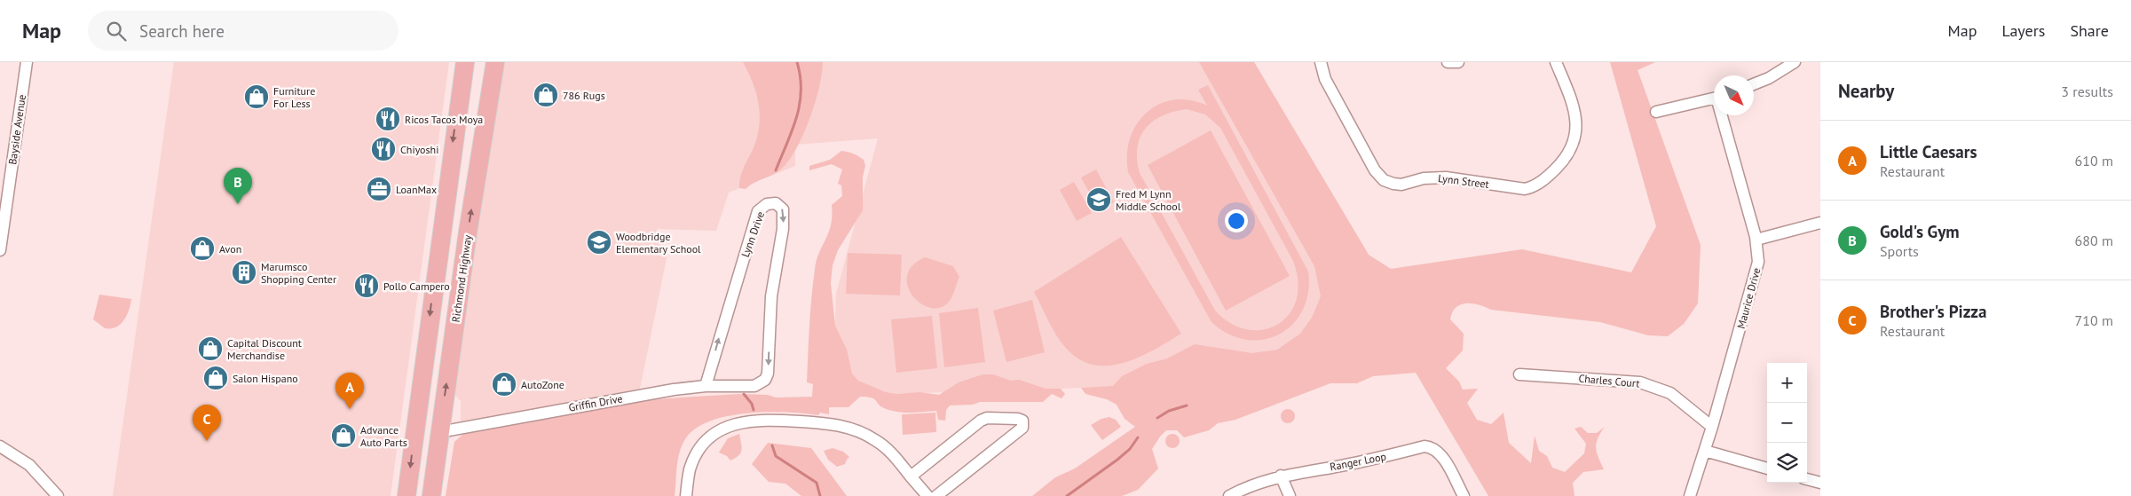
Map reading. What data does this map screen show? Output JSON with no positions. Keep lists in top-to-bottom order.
{
  "streets": {
    "main road": ["Richmond Highway"],
    "street": [
      "Bayside Avenue",
      "Lynn Street",
      "Lynn Drive",
      "Maurice Drive",
      "Charles Court",
      "Griffin Drive",
      "Ranger Loop"
    ]
  },
  "crossings": [
    ["Lynn Drive", "Griffin Drive"],
    ["Richmond Highway", "Griffin Drive"],
    ["Maurice Drive", "Charles Court"]
  ],
  "places": {
    "shop": [
      "786 Rugs",
      "Furniture For Less",
      "Avon",
      "Capital Discount Merchandise",
      "Salon Hispano",
      "AutoZone",
      "Advance Auto Parts"
    ],
    "restaurant": ["Ricos Tacos Moya", "Chiyoshi", "Pollo Campero"],
    "office": ["LoanMax"],
    "school or university": ["Fred M Lynn Middle School", "Woodbridge Elementary School"],
    "building": ["Marumsco Shopping Center"]
  },
  "north": "bottom right",
  "page": {
    "header": "Map",
    "search": "Search here",
    "nav": ["Map", "Layers", "Share"],
    "heading": ["Nearby", "3 results"],
    "list": [
      {
        "mark": "A",
        "name": "Little Caesars",
        "note": "Restaurant",
        "value": "610 m"
      },
      {
        "mark": "B",
        "name": "Gold's Gym",
        "note": "Sports",
        "value": "680 m"
      },
      {
        "mark": "C",
        "name": "Brother's Pizza",
        "note": "Restaurant",
        "value": "710 m"
      }
    ],
    "pins": ["B", "A", "C"],
    "map_buttons": ["+", "−"]
  }
}
